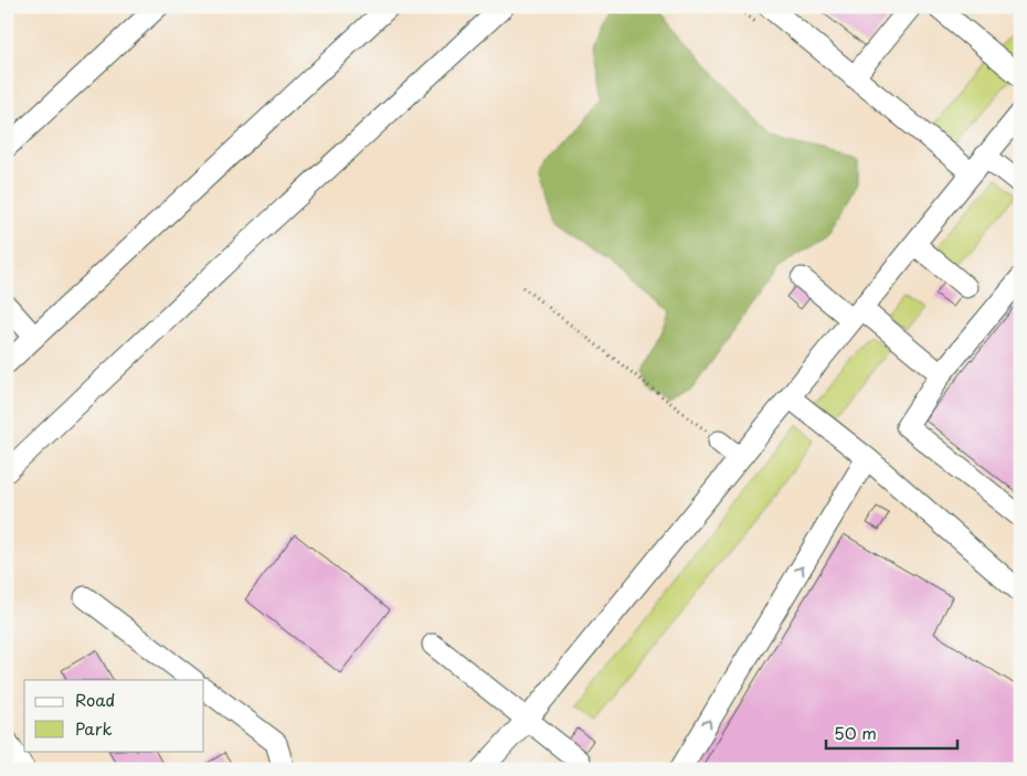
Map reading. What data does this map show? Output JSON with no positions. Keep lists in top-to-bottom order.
{
  "legend": ["Road", "Park"],
  "scale_bar": "50 m"
}
